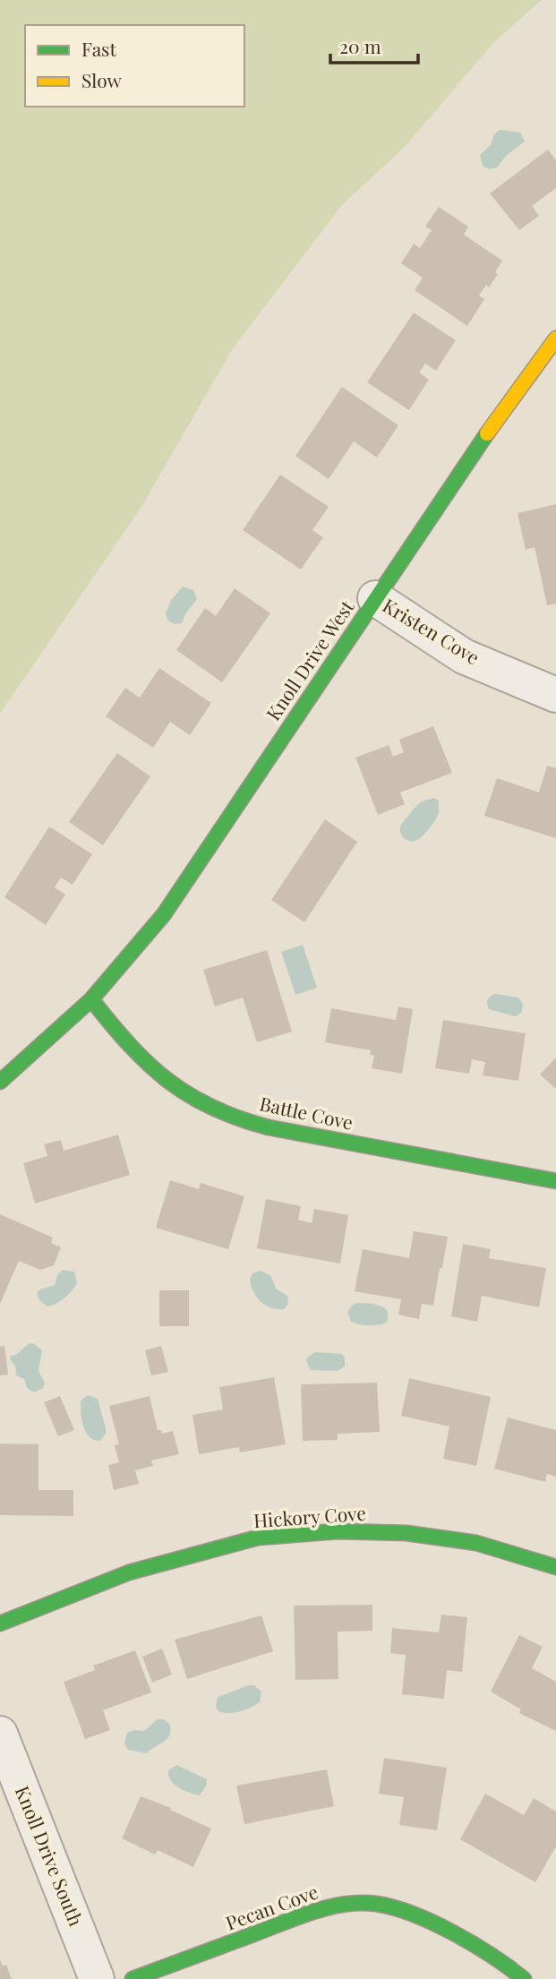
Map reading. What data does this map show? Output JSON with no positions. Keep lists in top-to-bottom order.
{
  "streets": {
    "street": [
      "Kristen Cove",
      "Knoll Drive West",
      "Battle Cove",
      "Hickory Cove",
      "Knoll Drive South",
      "Pecan Cove"
    ]
  },
  "crossings": [
    ["Kristen Cove", "Knoll Drive West"],
    ["Knoll Drive West", "Battle Cove"]
  ],
  "legend": ["Fast", "Slow"],
  "scale_bar": "20 m"
}
